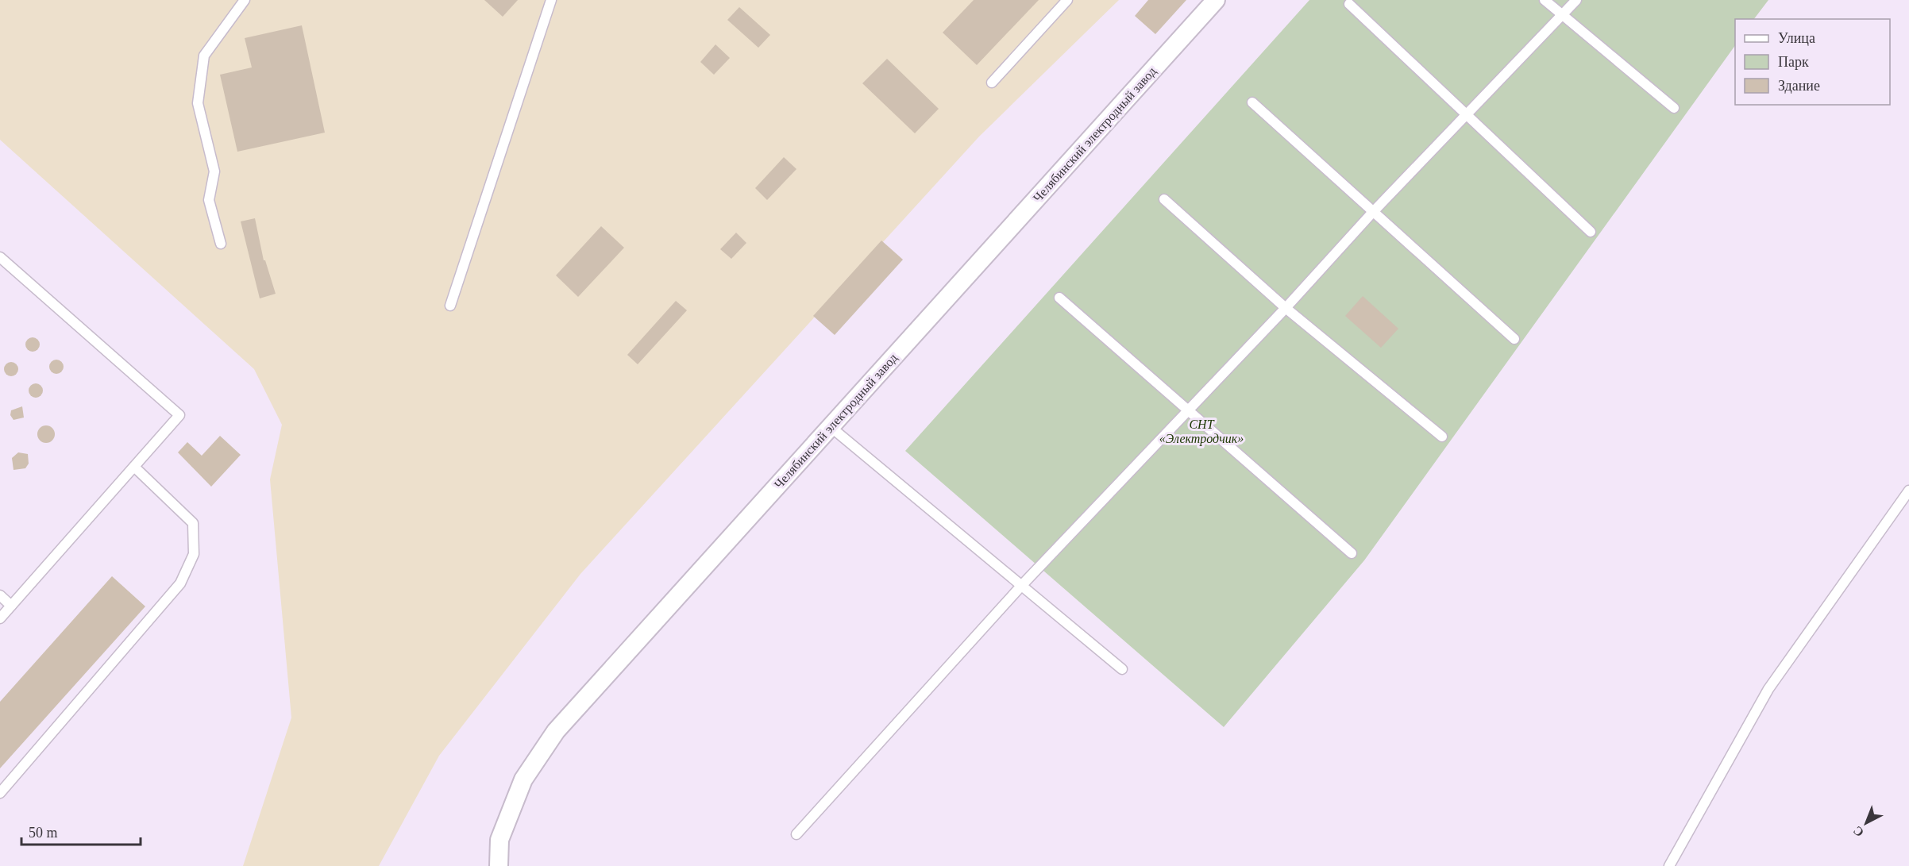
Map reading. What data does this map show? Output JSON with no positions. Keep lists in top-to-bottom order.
{
  "streets": {
    "street": ["Челябинский электродный завод"]
  },
  "parks": ["СНТ «Электродчик»"],
  "legend": ["Улица", "Парк", "Здание"],
  "scale_bar": "50 m",
  "north": "bottom left"
}
